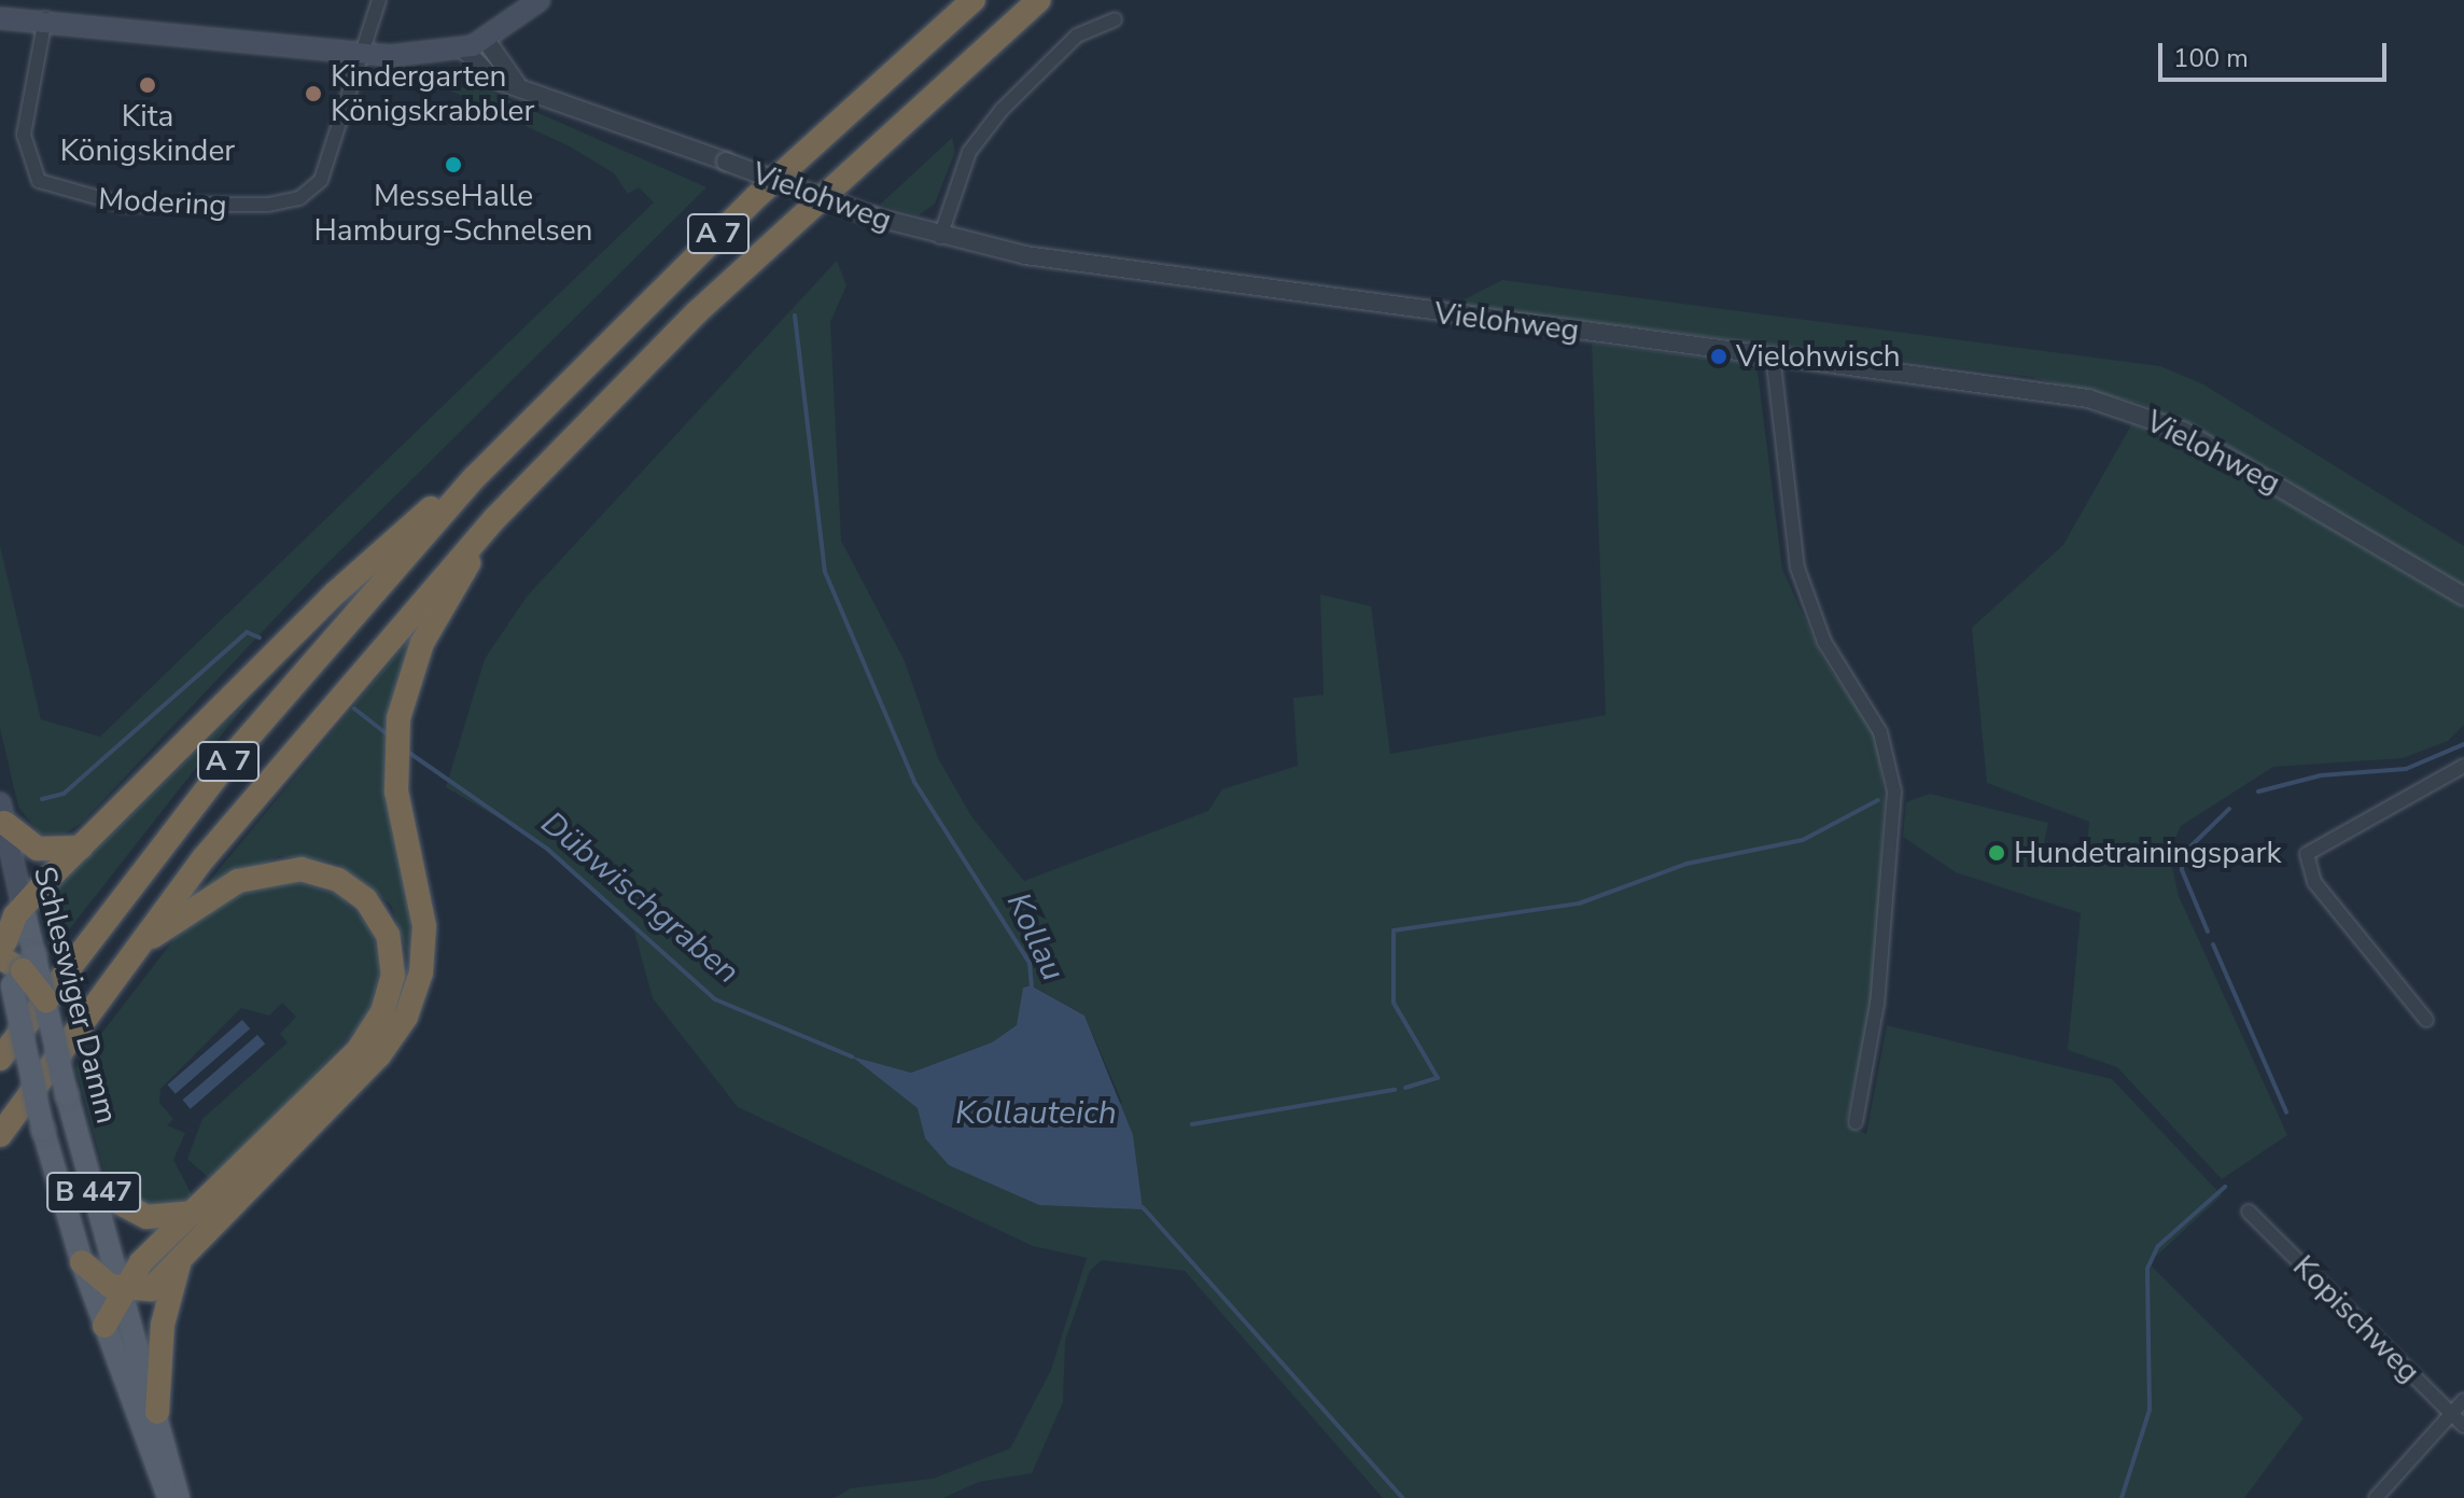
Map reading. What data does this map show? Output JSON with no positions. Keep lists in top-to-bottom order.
{
  "streets": {
    "highway": ["A 7"],
    "main road": ["Schleswiger Damm", "B 447"],
    "street": ["Vielohweg", "Modering", "Kopischweg"]
  },
  "water": ["Dübwischgraben", "Kollau", "Kollauteich"],
  "places": [
    "Kita Königskinder",
    "Kindergarten Königskrabbler",
    "MesseHalle Hamburg-Schnelsen",
    "Vielohwisch",
    "Hundetrainingspark"
  ],
  "scale_bar": "100 m"
}
